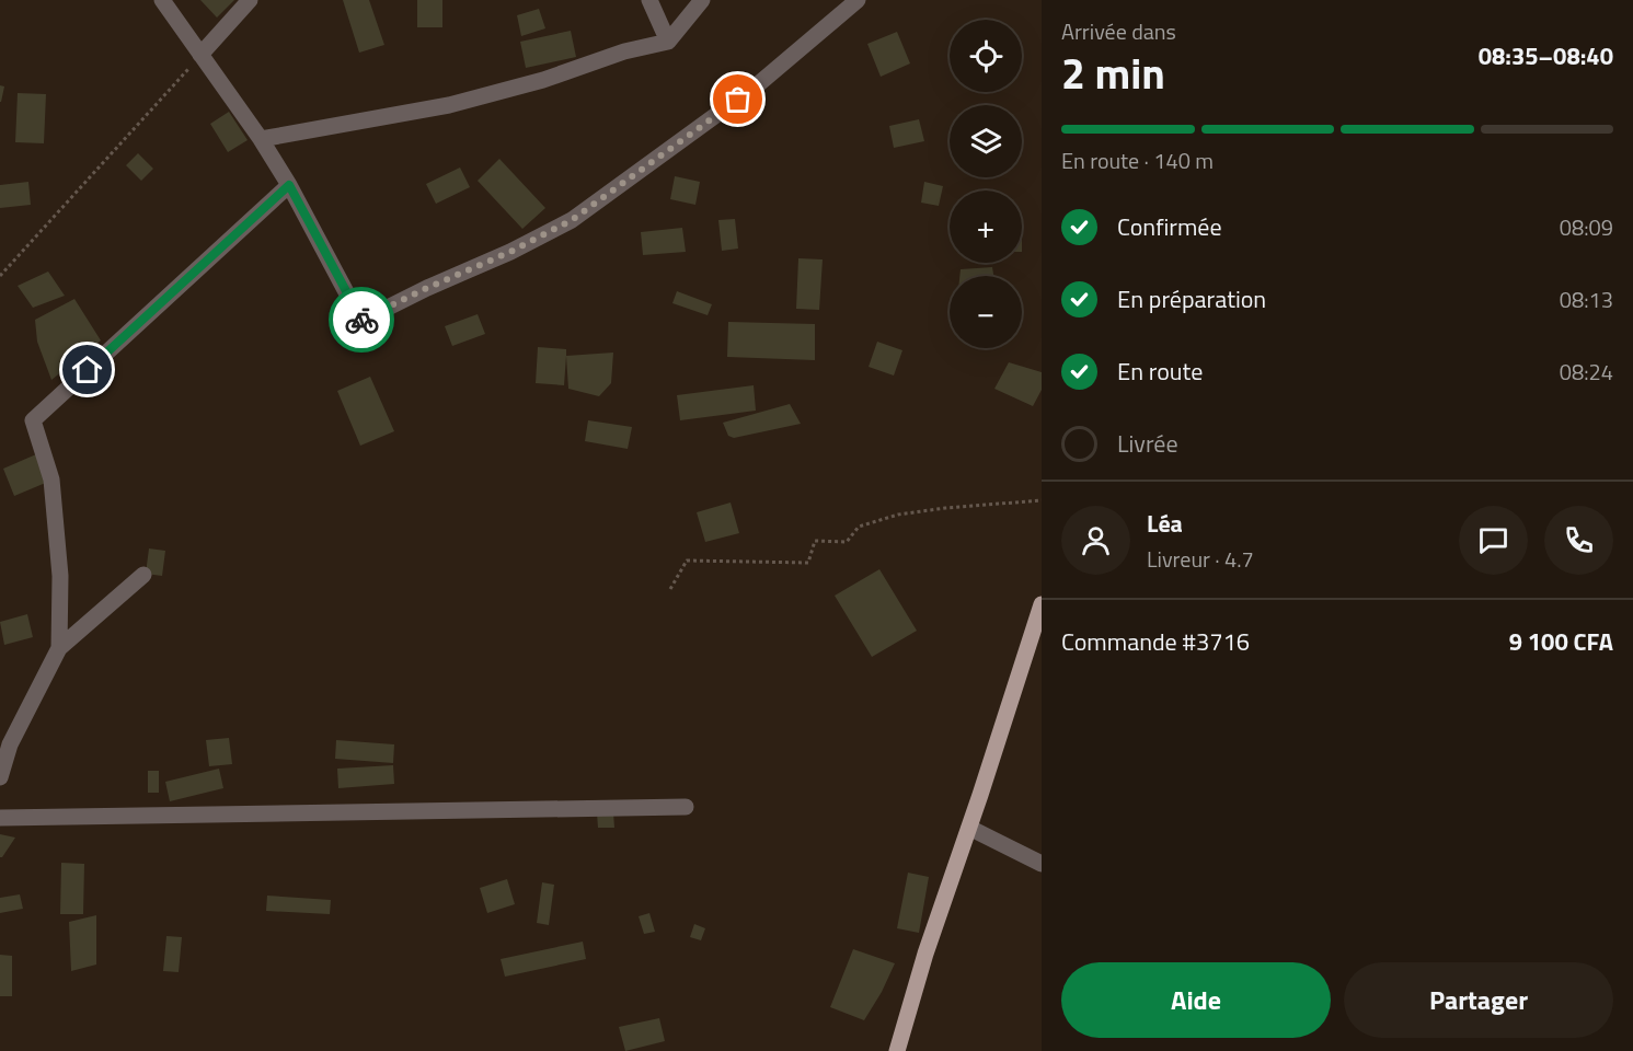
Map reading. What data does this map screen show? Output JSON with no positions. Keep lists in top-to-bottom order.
{
  "page": {
    "heading": ["2 min", "Arrivée dans", "08:35–08:40"],
    "panel": [
      "Léa",
      "Livreur · 4.7",
      "Commande #3716",
      "9 100 CFA"
    ],
    "map_buttons": ["+", "−"],
    "bar": "En route · 140 m",
    "list": [
      ["Confirmée", "08:09"],
      ["En préparation", "08:13"],
      ["En route", "08:24"],
      "Livrée"
    ],
    "buttons": ["Aide", "Partager"]
  }
}
